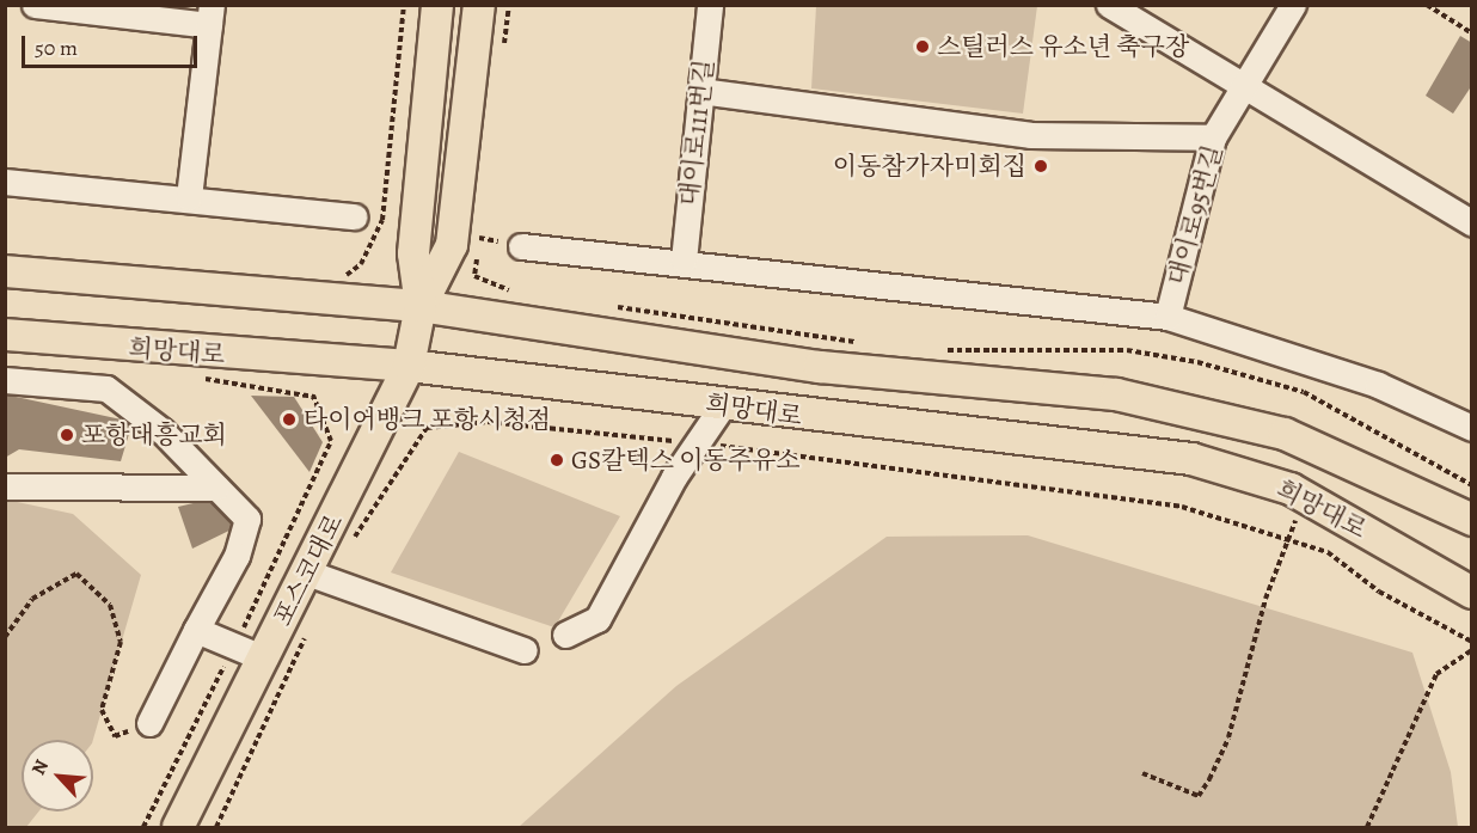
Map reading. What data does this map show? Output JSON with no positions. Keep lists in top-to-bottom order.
{
  "streets": {
    "main road": ["희망대로", "포스코대로"],
    "street": ["대이로111번길", "대이로95번길"]
  },
  "crossings": [
    ["희망대로", "포스코대로"]
  ],
  "places": [
    "스틸러스 유소년 축구장",
    "이동참가자미회집",
    "타이어뱅크 포항시청점",
    "포항대흥교회",
    "GS칼텍스 이동주유소"
  ],
  "scale_bar": "50 m",
  "north": "top left"
}
